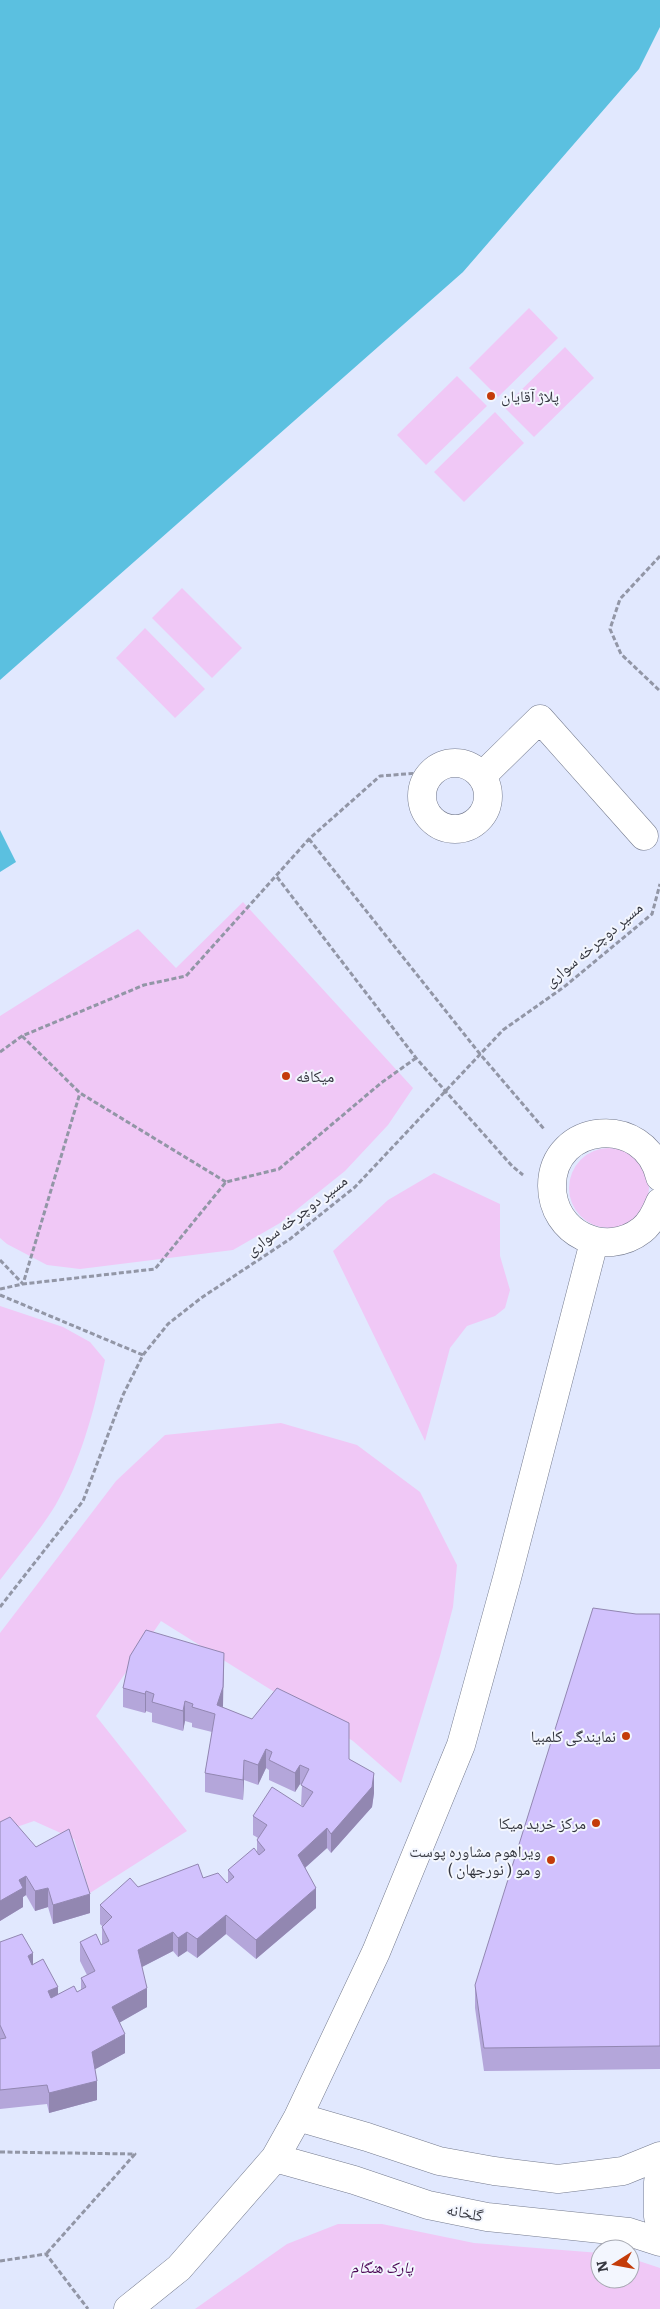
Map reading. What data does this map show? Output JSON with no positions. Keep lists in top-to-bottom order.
{
  "streets": {
    "street": ["گلخانه"],
    "path": ["مسیر دوچرخه سواری"]
  },
  "parks": ["پارک هنگام"],
  "places": [
    "پلاژ آقایان",
    "میکافه",
    "نمایندگی کلمبیا",
    "مرکز خرید میکا",
    "ویراهوم مشاوره پوست و مو ( نورجهان )"
  ],
  "north": "left"
}
